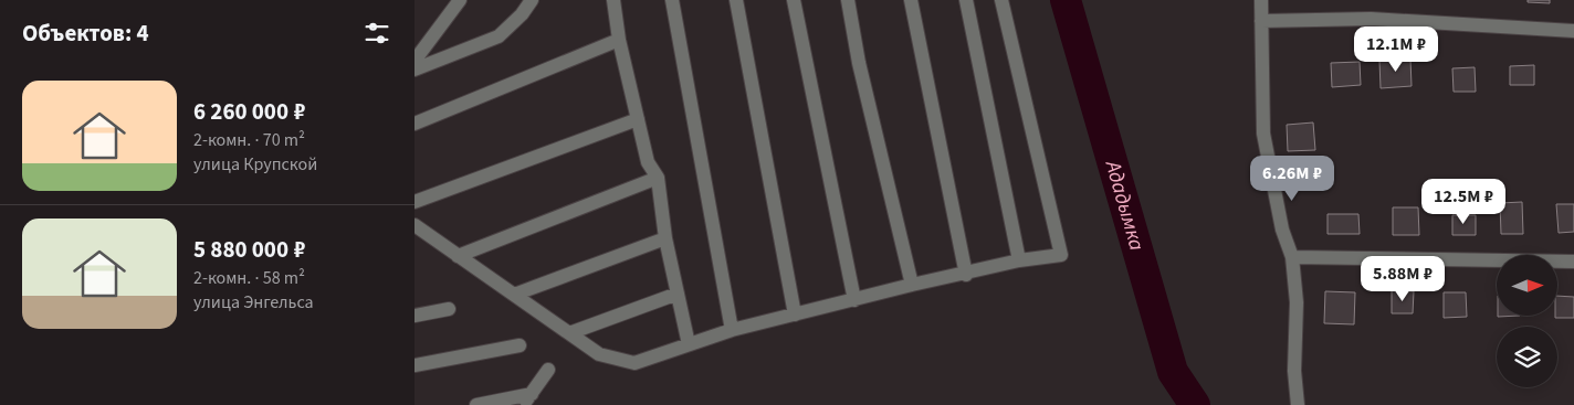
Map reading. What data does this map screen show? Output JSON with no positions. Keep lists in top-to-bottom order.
{
  "water": ["Ададымка"],
  "north": "right",
  "page": {
    "heading": "Объектов: 4",
    "price": [
      "12.1M ₽",
      "6.26M ₽",
      "12.5M ₽",
      "5.88M ₽"
    ],
    "list": [
      {
        "name": "6 260 000 ₽",
        "note": "2-комн. · 70 m² · улица Крупской"
      },
      {
        "name": "5 880 000 ₽",
        "note": "2-комн. · 58 m² · улица Энгельса"
      }
    ]
  }
}
